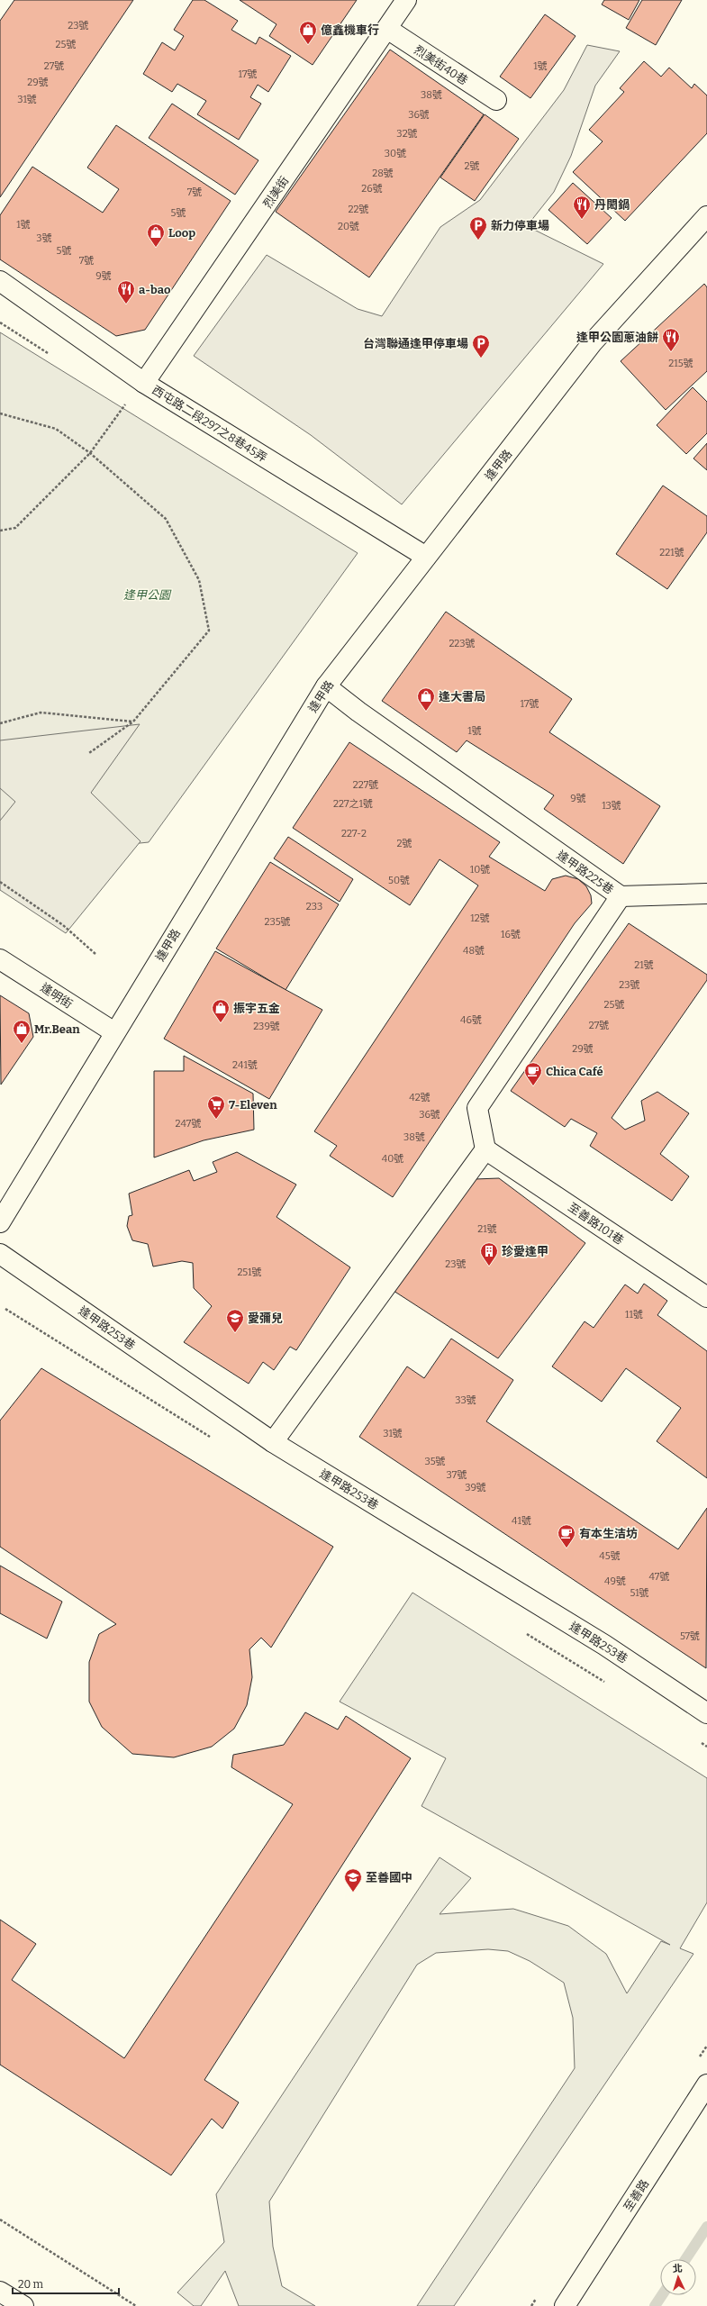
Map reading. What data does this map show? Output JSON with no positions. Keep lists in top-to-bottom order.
{
  "streets": {
    "street": [
      "烈美街40巷",
      "烈美街",
      "西屯路二段297之8巷45弄",
      "逢甲路",
      "逢甲路225巷",
      "逢明街",
      "至善路101巷",
      "逢甲路253巷",
      "至善路"
    ]
  },
  "crossings": [
    ["烈美街40巷", "烈美街"],
    ["烈美街", "西屯路二段297之8巷45弄"],
    ["西屯路二段297之8巷45弄", "逢甲路"],
    ["逢甲路", "逢甲路225巷"],
    ["逢甲路", "逢明街"],
    ["逢甲路225巷", "至善路101巷"]
  ],
  "parks": ["逢甲公園"],
  "places": {
    "shop": [
      "億鑫機車行",
      "Loop",
      "逢大書局",
      "振宇五金",
      "Mr.Bean"
    ],
    "restaurant": ["丹閎鍋", "a-bao", "逢甲公園蔥油餅"],
    "parking": ["新力停車場", "台灣聯通逢甲停車場"],
    "cafe": ["Chica Café", "有本生洁坊"],
    "supermarket": ["7-Eleven"],
    "building": ["珍愛逢甲"],
    "school or university": ["愛彌兒", "至善國中"]
  },
  "house_numbers": [
    "23號",
    "25號",
    "27號",
    "1號",
    "17號",
    "29號",
    "38號",
    "31號",
    "36號",
    "32號",
    "30號",
    "2號",
    "28號",
    "26號",
    "7號",
    "22號",
    "5號",
    "1號",
    "20號",
    "3號",
    "5號",
    "7號",
    "9號",
    "215號",
    "221號",
    "223號",
    "17號",
    "1號",
    "227號",
    "9號",
    "227之1號",
    "13號",
    "227-2",
    "2號",
    "10號",
    "50號",
    "233",
    "12號",
    "235號",
    "16號",
    "48號",
    "21號",
    "23號",
    "25號",
    "46號",
    "27號",
    "239號",
    "29號",
    "241號",
    "42號",
    "36號",
    "247號",
    "38號",
    "40號",
    "21號",
    "23號",
    "251號",
    "11號",
    "33號",
    "31號",
    "35號",
    "37號",
    "39號",
    "41號",
    "45號",
    "47號",
    "49號",
    "51號",
    "57號"
  ],
  "scale_bar": "20 m",
  "north": "top"
}
